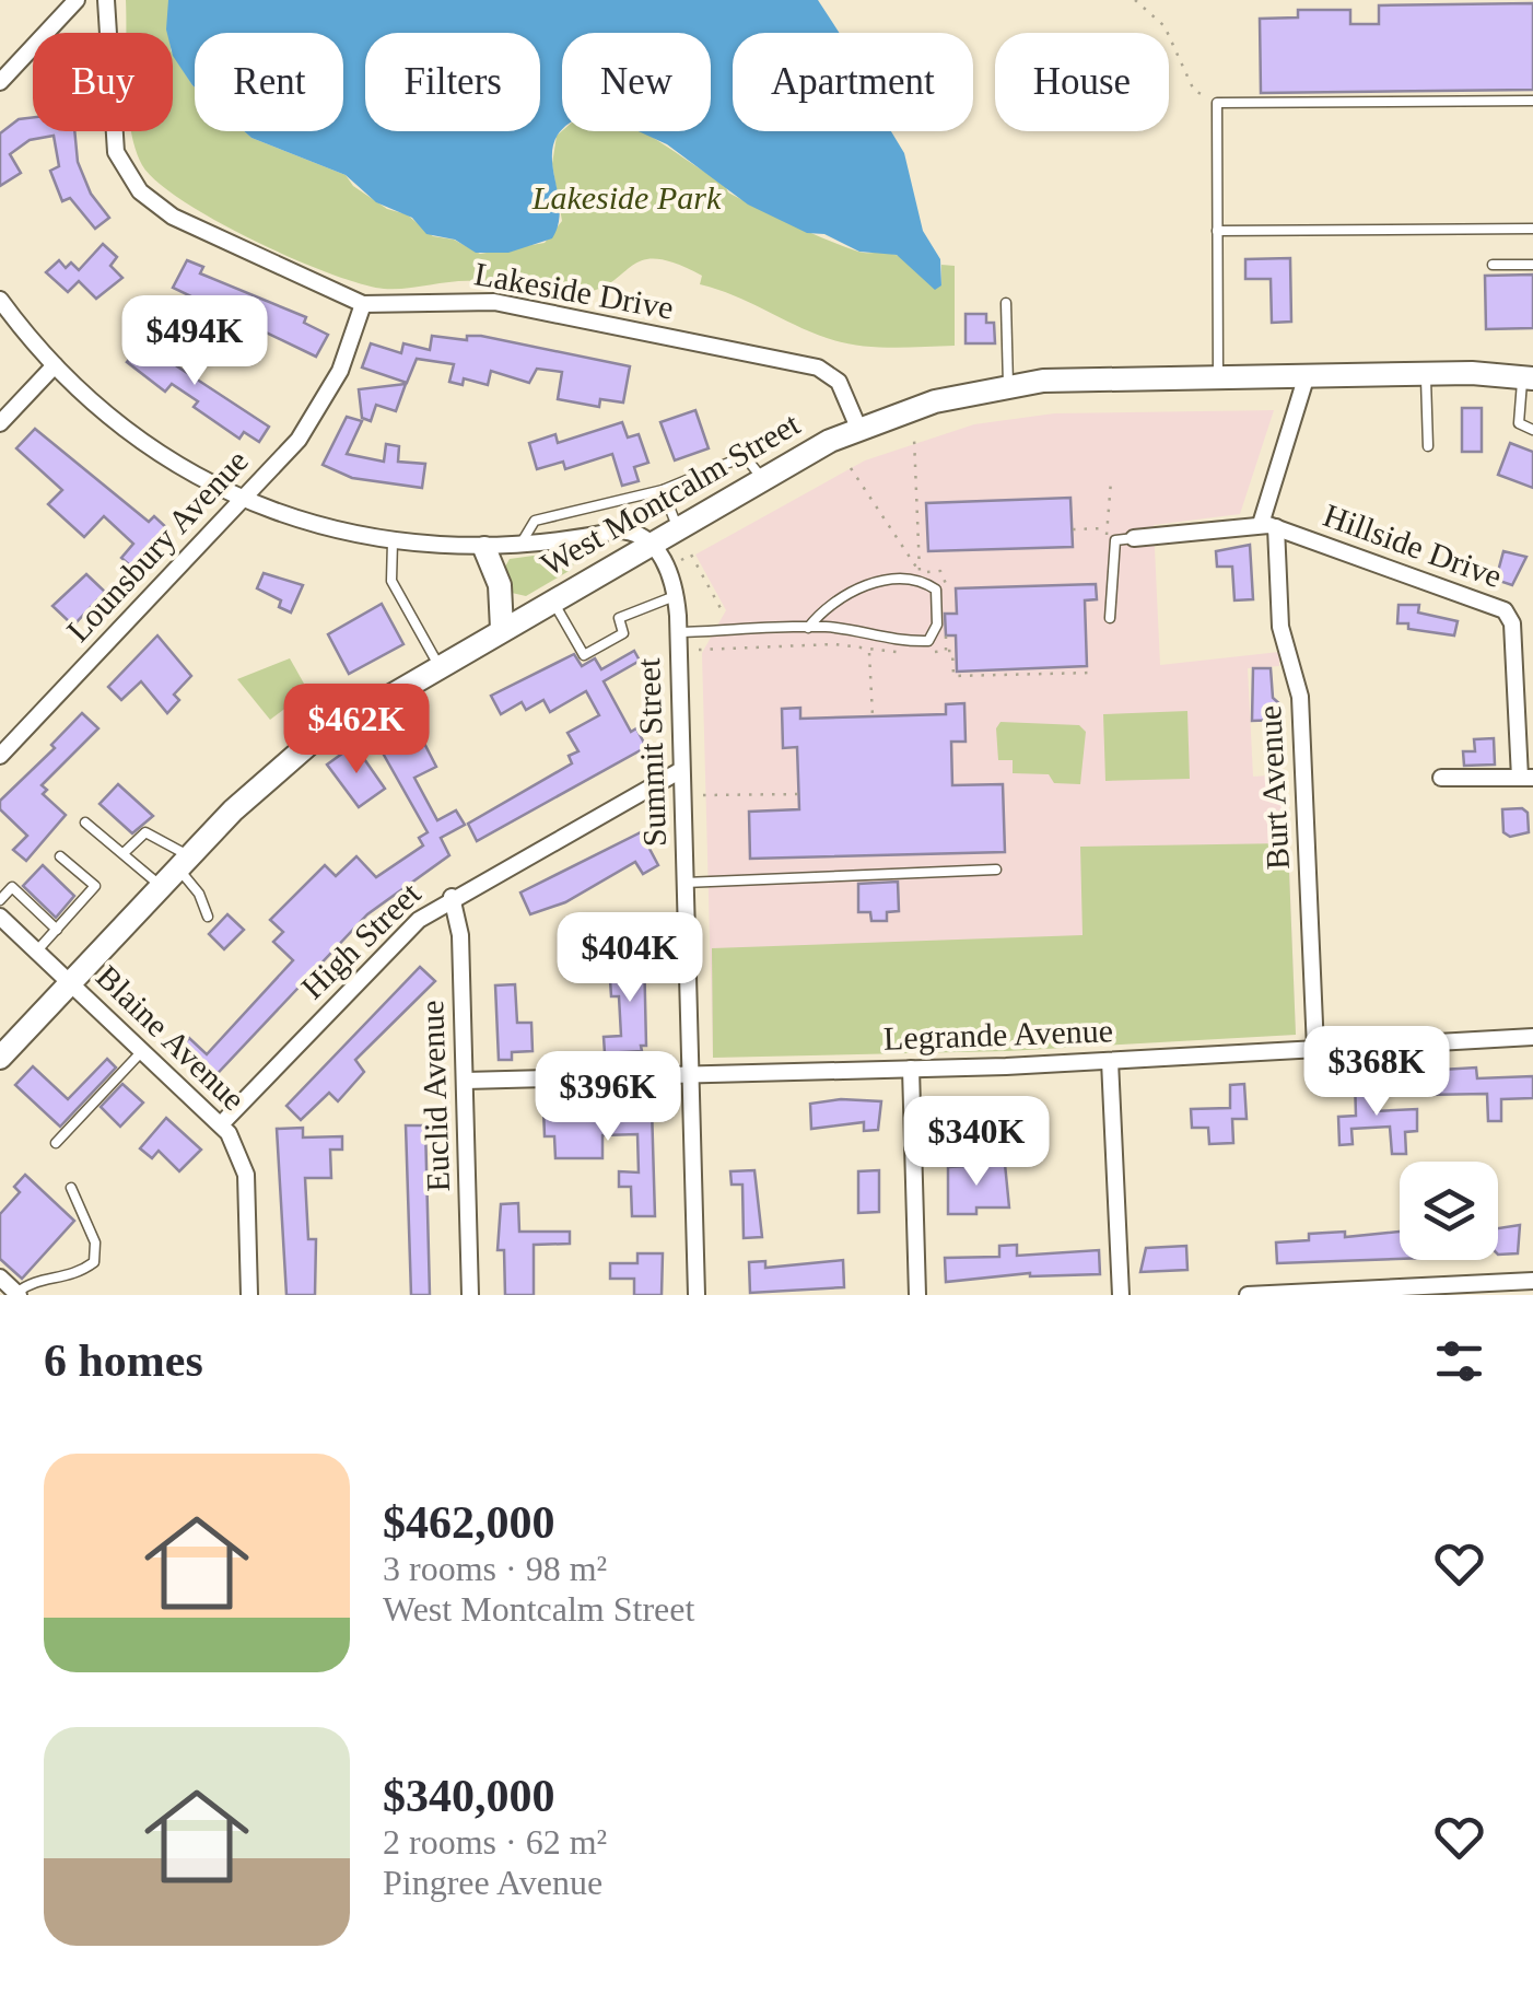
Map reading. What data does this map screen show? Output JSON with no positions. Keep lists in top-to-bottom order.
{
  "streets": {
    "main road": ["West Montcalm Street"],
    "street": [
      "Lakeside Drive",
      "Lounsbury Avenue",
      "Hillside Drive",
      "Summit Street",
      "Burt Avenue",
      "High Street",
      "Legrande Avenue",
      "Blaine Avenue",
      "Euclid Avenue"
    ]
  },
  "crossings": [
    ["Lakeside Drive", "West Montcalm Street"],
    ["Lakeside Drive", "Lounsbury Avenue"],
    ["West Montcalm Street", "Summit Street"],
    ["West Montcalm Street", "Burt Avenue"],
    ["West Montcalm Street", "Blaine Avenue"],
    ["Hillside Drive", "Burt Avenue"],
    ["Summit Street", "High Street"],
    ["Summit Street", "Legrande Avenue"],
    ["Burt Avenue", "Legrande Avenue"],
    ["High Street", "Blaine Avenue"],
    ["High Street", "Euclid Avenue"],
    ["Legrande Avenue", "Euclid Avenue"]
  ],
  "parks": ["Lakeside Park"],
  "page": {
    "chip": [
      "Buy",
      "Rent",
      "Filters",
      "New",
      "Apartment",
      "House"
    ],
    "price": [
      "$494K",
      "$462K",
      "$404K",
      "$368K",
      "$396K",
      "$340K"
    ],
    "heading": "6 homes",
    "list": [
      {
        "name": "$462,000",
        "note": "3 rooms · 98 m² · West Montcalm Street"
      },
      {
        "name": "$340,000",
        "note": "2 rooms · 62 m² · Pingree Avenue"
      }
    ]
  }
}
